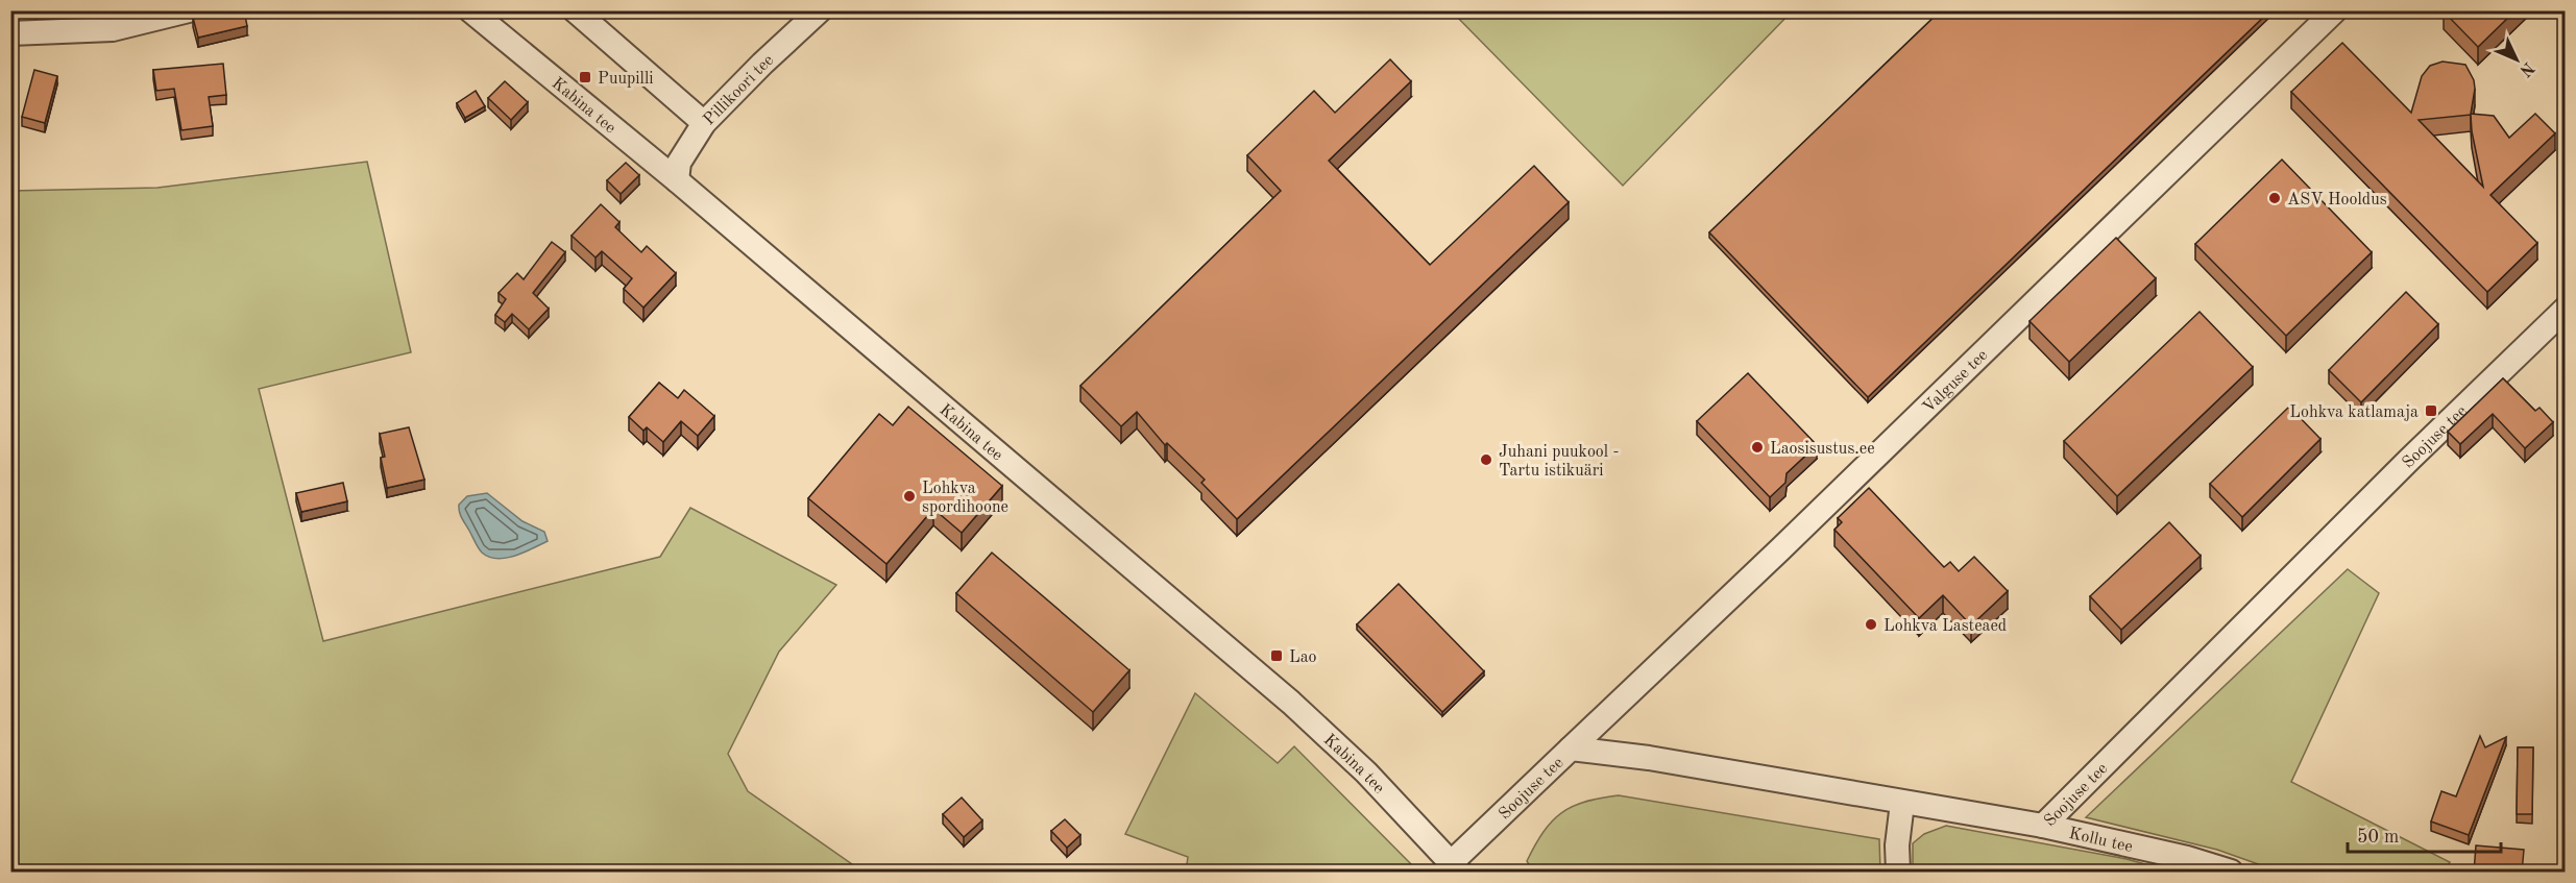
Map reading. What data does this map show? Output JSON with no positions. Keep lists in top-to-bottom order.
{
  "streets": {
    "street": [
      "Pillikoori tee",
      "Kabina tee",
      "Valguse tee",
      "Soojuse tee",
      "Kollu tee"
    ]
  },
  "crossings": [
    ["Pillikoori tee", "Kabina tee"],
    ["Kabina tee", "Soojuse tee"],
    ["Valguse tee", "Soojuse tee"],
    ["Soojuse tee", "Kollu tee"]
  ],
  "places": {
    "transit": ["Puupilli", "Lohkva katlamaja", "Lao"],
    "other": [
      "ASV Hooldus",
      "Laosisustus.ee",
      "Juhani puukool - Tartu istikuäri",
      "Lohkva spordihoone",
      "Lohkva Lasteaed"
    ]
  },
  "scale_bar": "50 m",
  "north": "bottom right"
}
